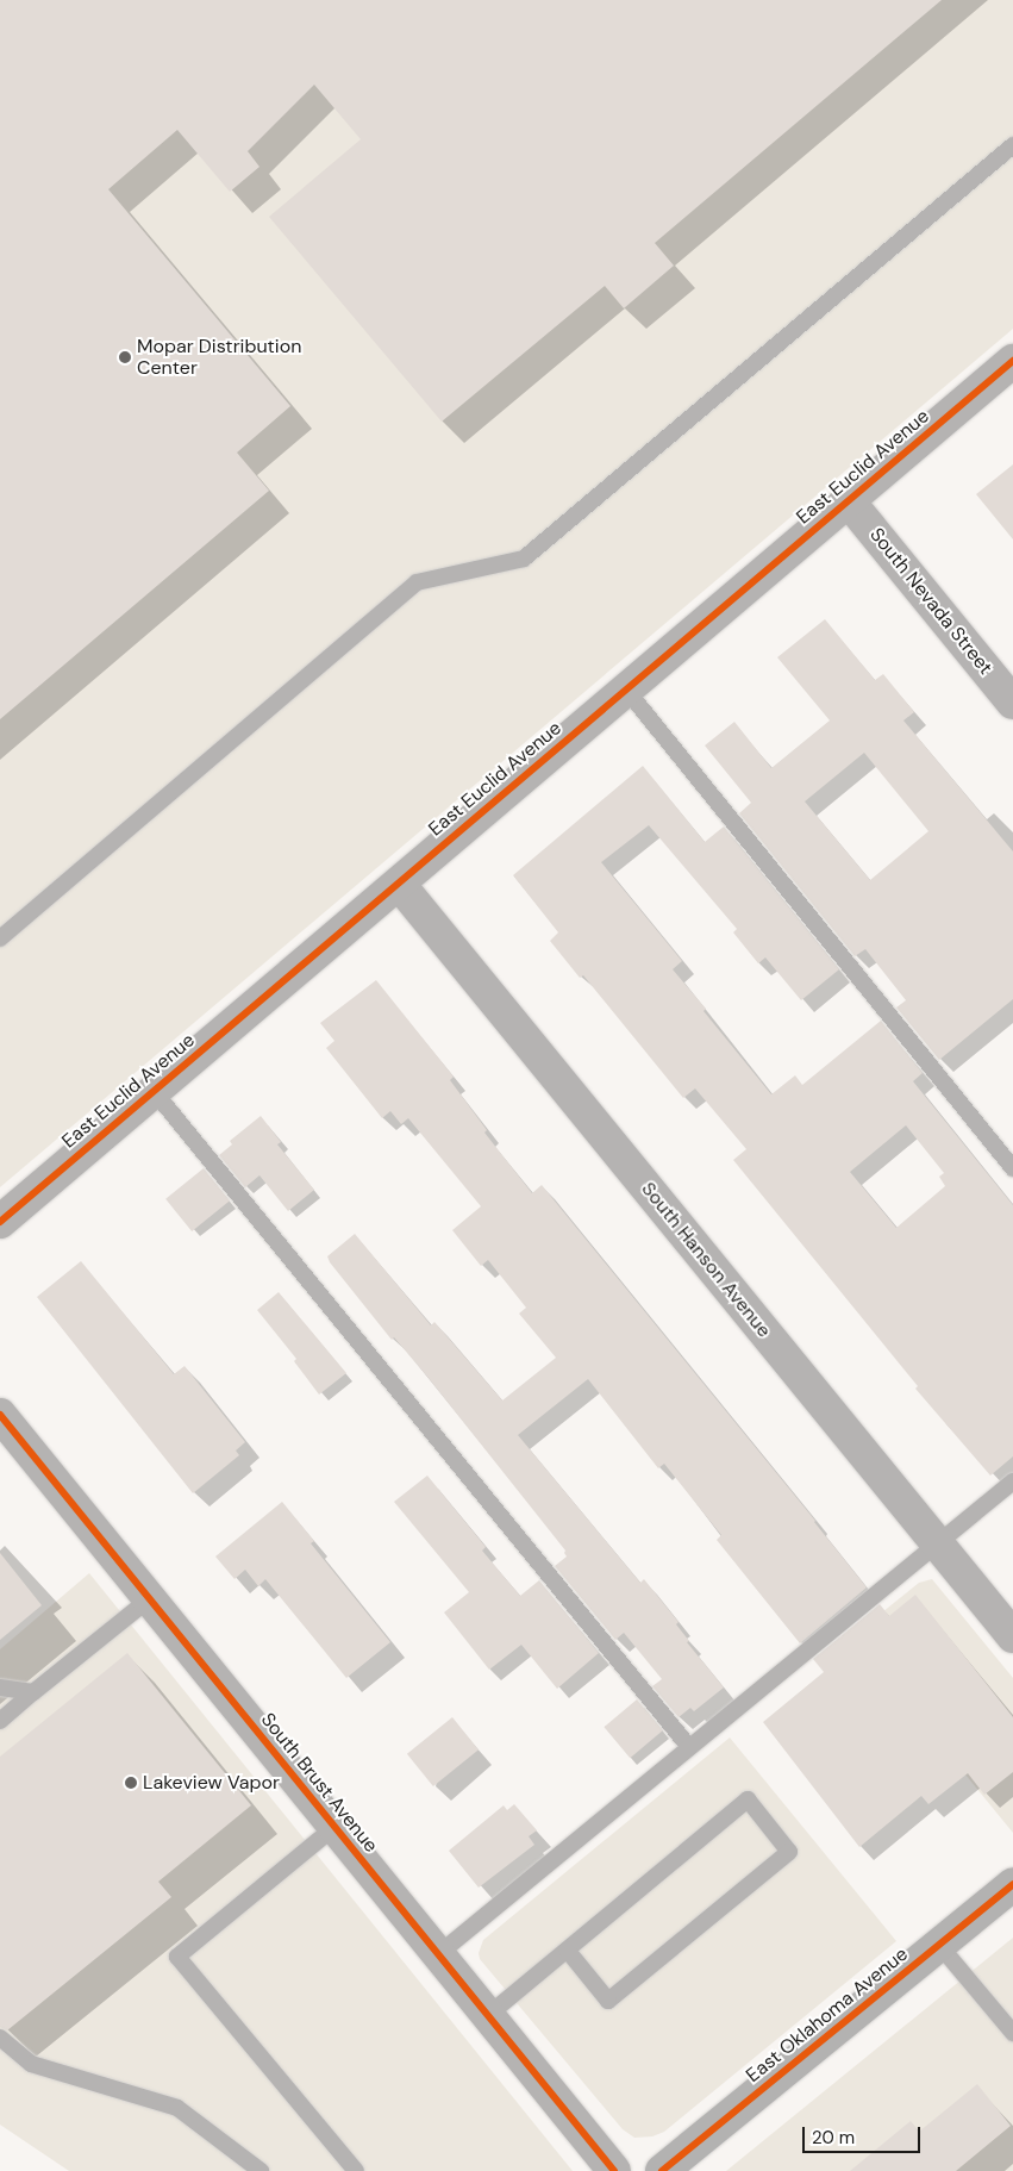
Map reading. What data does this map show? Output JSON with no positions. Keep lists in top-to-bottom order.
{
  "streets": {
    "main road": ["East Oklahoma Avenue"],
    "street": [
      "East Euclid Avenue",
      "South Nevada Street",
      "South Hanson Avenue",
      "South Brust Avenue"
    ]
  },
  "crossings": [
    ["East Euclid Avenue", "South Nevada Street"],
    ["East Euclid Avenue", "South Hanson Avenue"]
  ],
  "places": ["Mopar Distribution Center", "Lakeview Vapor"],
  "scale_bar": "20 m"
}
